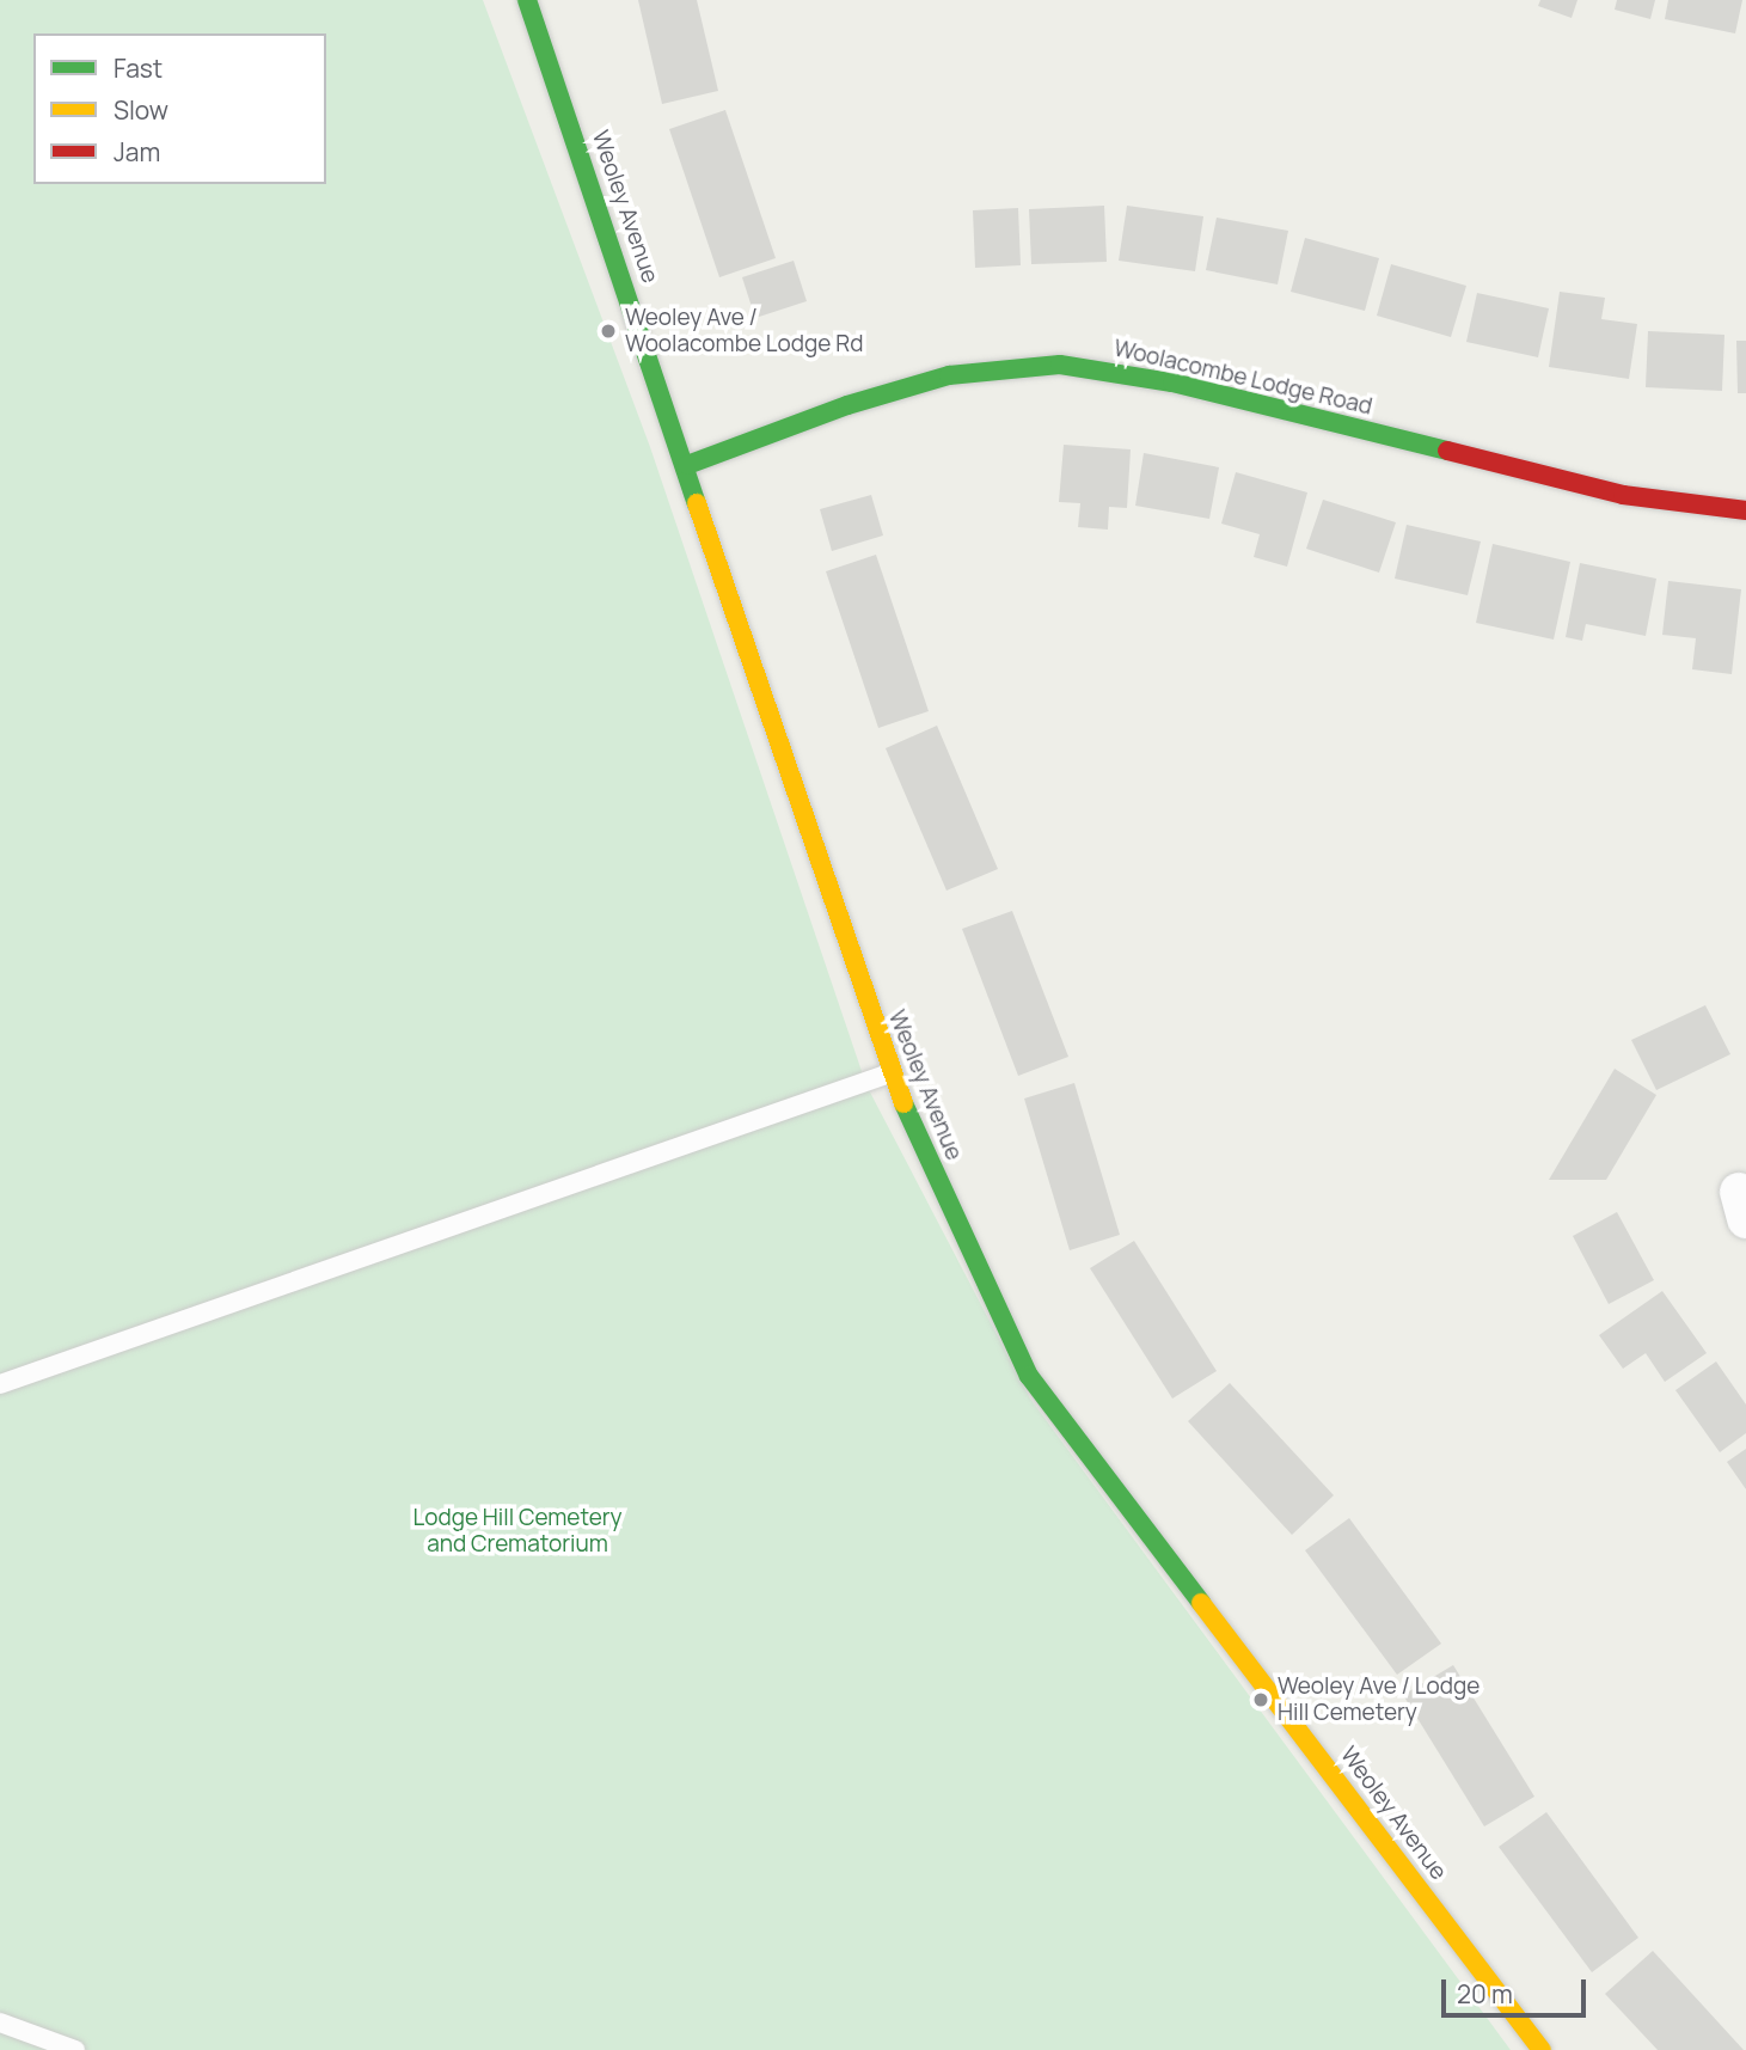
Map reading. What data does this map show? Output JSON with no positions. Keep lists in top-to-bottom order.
{
  "streets": {
    "street": ["Weoley Avenue", "Woolacombe Lodge Road"]
  },
  "crossings": [
    ["Weoley Avenue", "Woolacombe Lodge Road"]
  ],
  "parks": ["Lodge Hill Cemetery and Crematorium"],
  "places": ["Weoley Ave / Woolacombe Lodge Rd", "Weoley Ave / Lodge Hill Cemetery"],
  "legend": ["Fast", "Slow", "Jam"],
  "scale_bar": "20 m"
}
